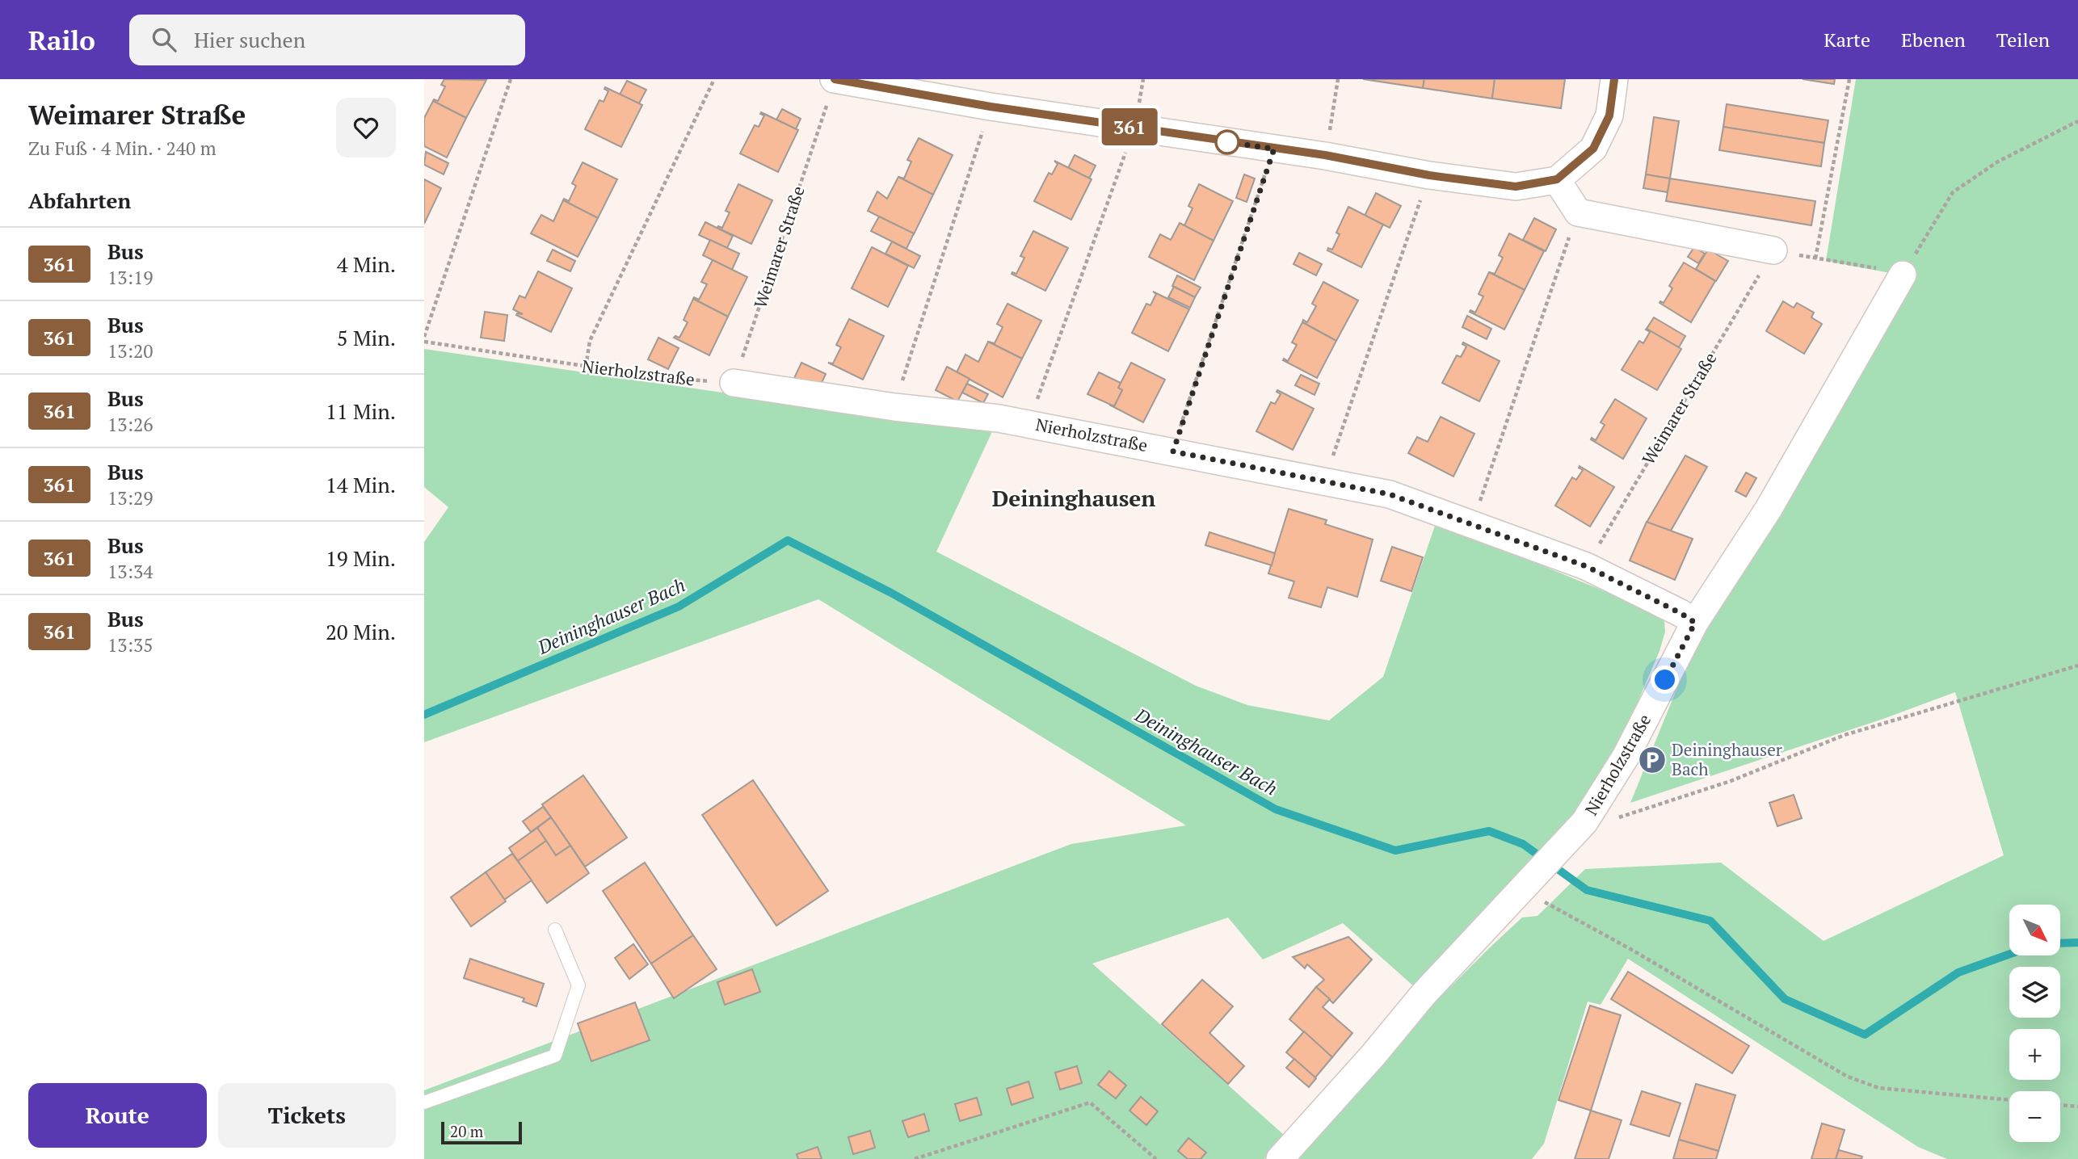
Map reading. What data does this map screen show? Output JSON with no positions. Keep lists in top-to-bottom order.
{
  "streets": {
    "street": ["Nierholzstraße"],
    "path": ["Weimarer Straße"]
  },
  "crossings": [
    ["Weimarer Straße", "Nierholzstraße"]
  ],
  "districts": ["Deininghausen"],
  "water": ["Deininghauser Bach"],
  "places": {
    "parking": ["Deininghauser Bach"]
  },
  "lines": ["bus line 361"],
  "scale_bar": "20 m",
  "north": "bottom right",
  "page": {
    "header": "Railo",
    "search": "Hier suchen",
    "nav": ["Karte", "Ebenen", "Teilen"],
    "heading": [
      ["Weimarer Straße", "Zu Fuß · 4 Min. · 240 m"],
      "Abfahrten"
    ],
    "on_map": "361",
    "list": [
      {
        "mark": "361",
        "name": "Bus",
        "note": "13:19",
        "value": "4 Min."
      },
      {
        "mark": "361",
        "name": "Bus",
        "note": "13:20",
        "value": "5 Min."
      },
      {
        "mark": "361",
        "name": "Bus",
        "note": "13:26",
        "value": "11 Min."
      },
      {
        "mark": "361",
        "name": "Bus",
        "note": "13:29",
        "value": "14 Min."
      },
      {
        "mark": "361",
        "name": "Bus",
        "note": "13:34",
        "value": "19 Min."
      },
      {
        "mark": "361",
        "name": "Bus",
        "note": "13:35",
        "value": "20 Min."
      }
    ],
    "map_buttons": ["+", "−"],
    "buttons": ["Route", "Tickets"],
    "scale": "20 m"
  }
}
